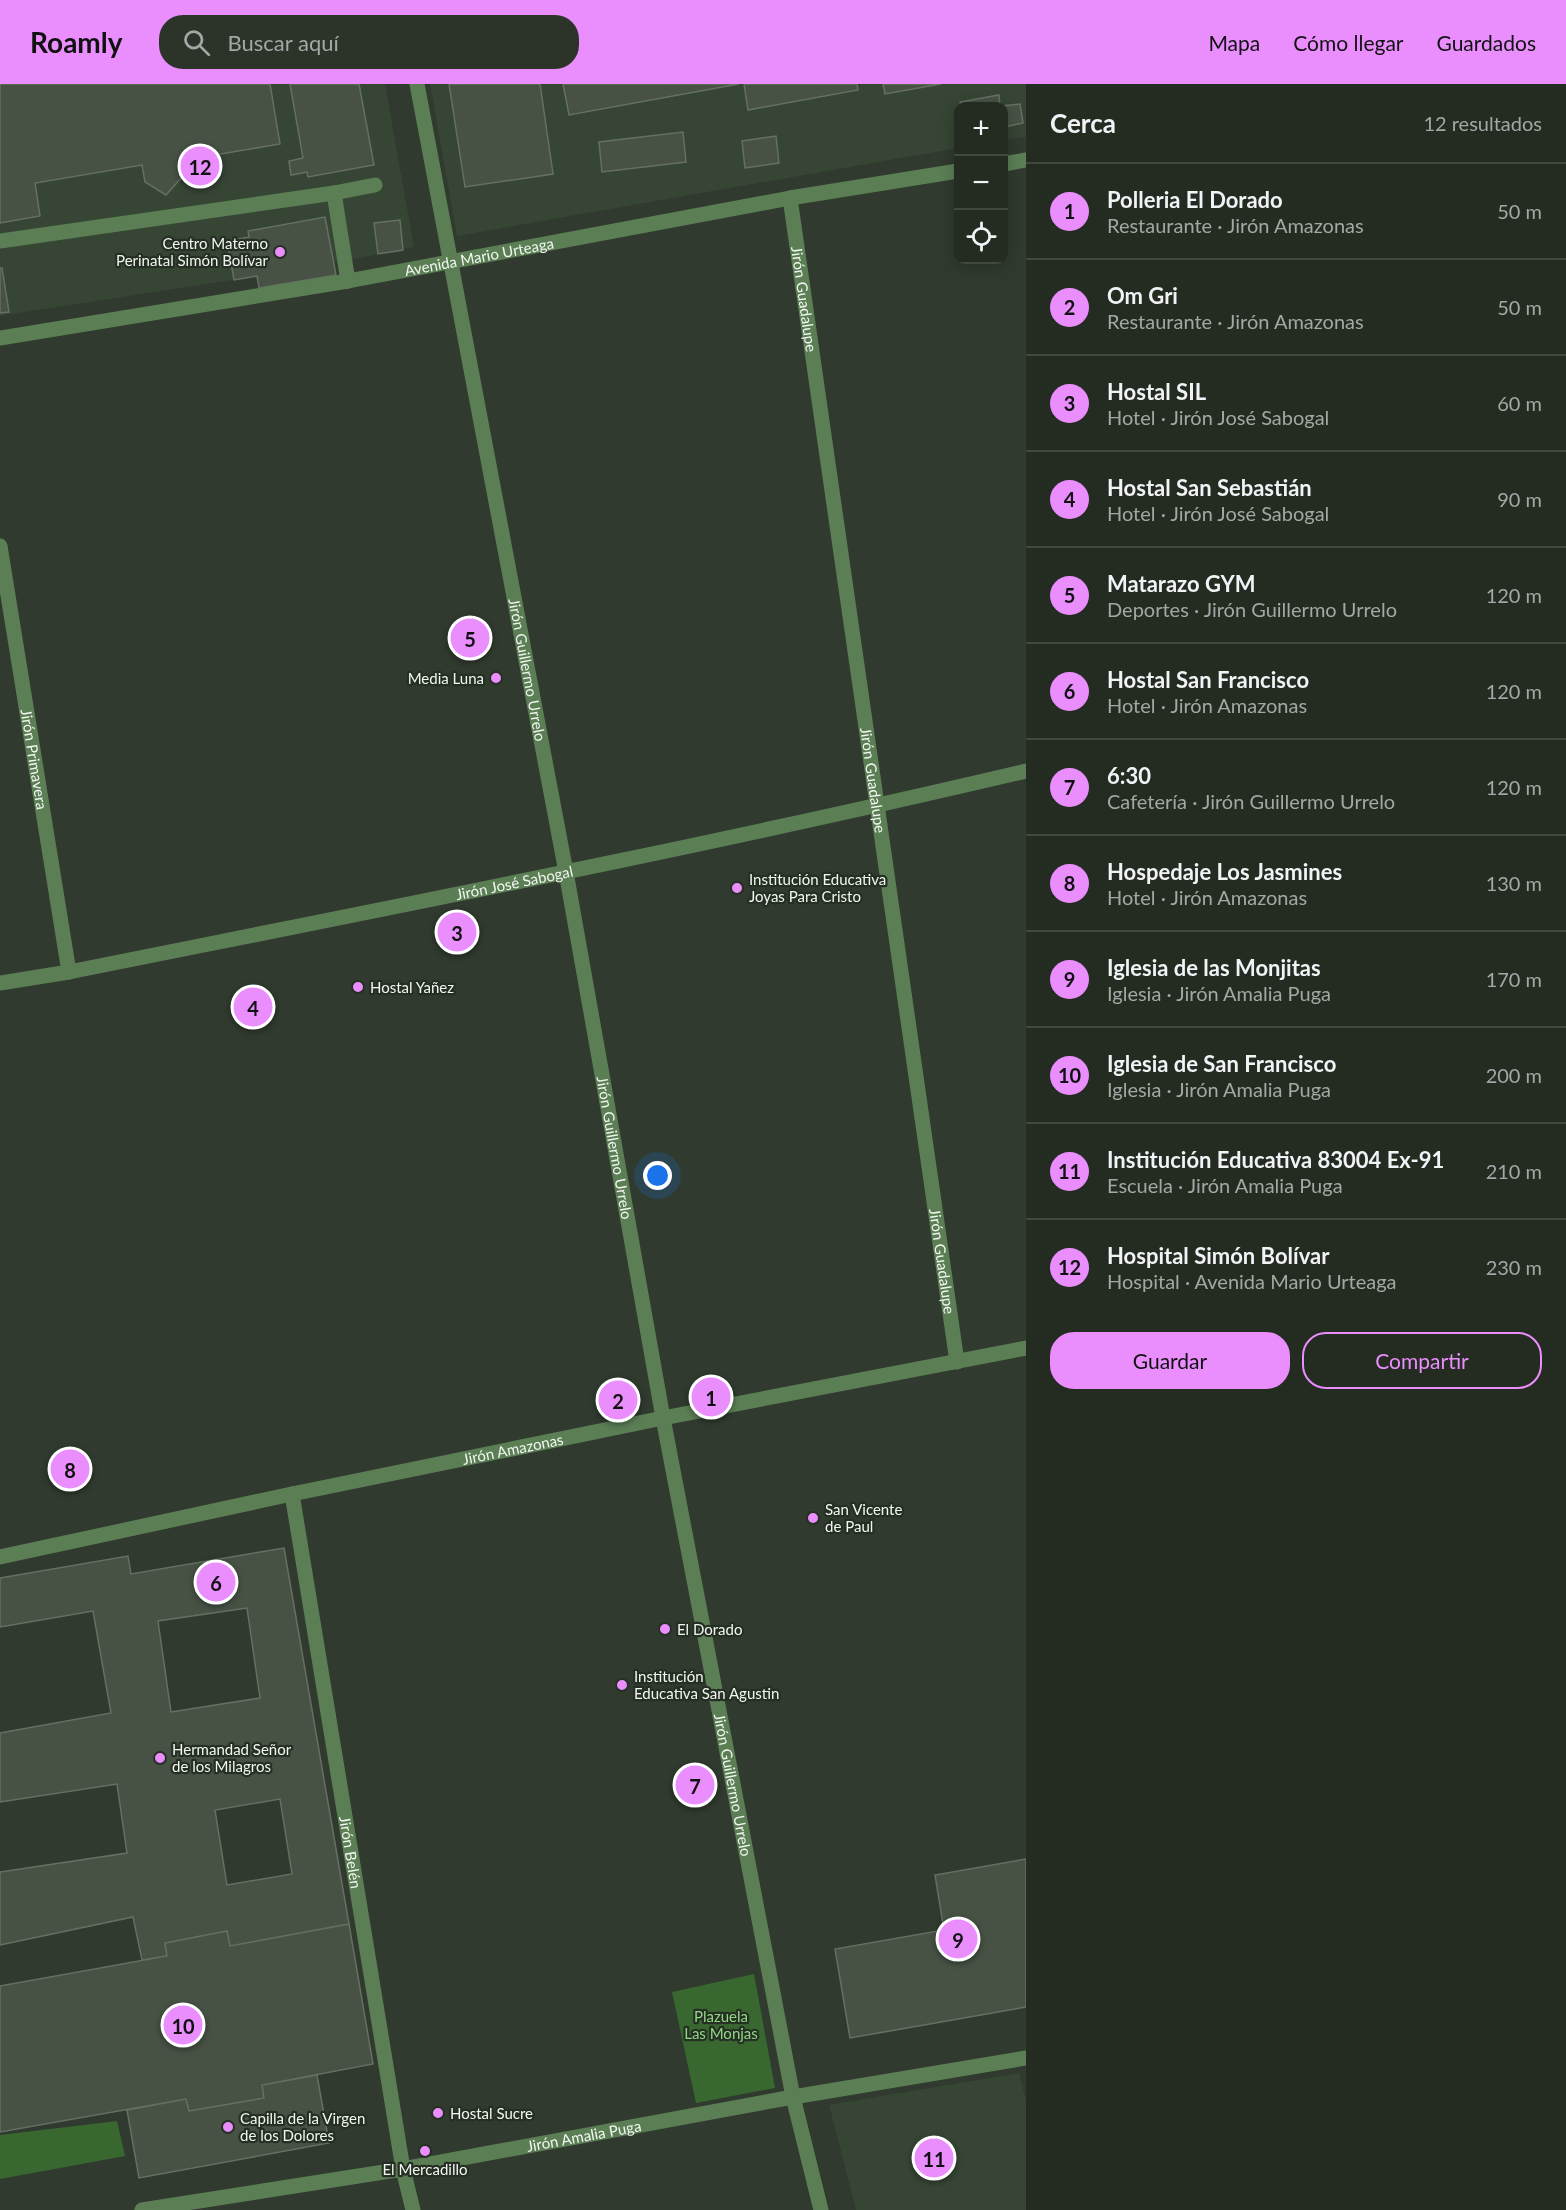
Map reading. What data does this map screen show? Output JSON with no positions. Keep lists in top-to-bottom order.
{
  "streets": {
    "street": [
      "Avenida Mario Urteaga",
      "Jirón Guadalupe",
      "Jirón Guillermo Urrelo",
      "Jirón Primavera",
      "Jirón José Sabogal",
      "Jirón Amazonas",
      "Jirón Belén",
      "Jirón Amalia Puga"
    ]
  },
  "crossings": [
    ["Avenida Mario Urteaga", "Jirón Guadalupe"],
    ["Avenida Mario Urteaga", "Jirón Guillermo Urrelo"],
    ["Jirón Guadalupe", "Jirón José Sabogal"],
    ["Jirón Guadalupe", "Jirón Amazonas"],
    ["Jirón Guillermo Urrelo", "Jirón José Sabogal"],
    ["Jirón Guillermo Urrelo", "Jirón Amazonas"],
    ["Jirón Guillermo Urrelo", "Jirón Amalia Puga"],
    ["Jirón Primavera", "Jirón José Sabogal"],
    ["Jirón Amazonas", "Jirón Belén"],
    ["Jirón Belén", "Jirón Amalia Puga"]
  ],
  "parks": ["Plazuela Las Monjas"],
  "places": [
    "Centro Materno Perinatal Simón Bolívar",
    "Media Luna",
    "Institución Educativa Joyas Para Cristo",
    "Hostal Yañez",
    "San Vicente de Paul",
    "El Dorado",
    "Institución Educativa San Agustin",
    "Hermandad Señor de los Milagros",
    "Hostal Sucre",
    "Capilla de la Virgen de los Dolores",
    "El Mercadillo"
  ],
  "page": {
    "header": "Roamly",
    "search": "Buscar aquí",
    "nav": ["Mapa", "Cómo llegar", "Guardados"],
    "heading": ["Cerca", "12 resultados"],
    "map_buttons": ["+", "−"],
    "pins": [
      "12",
      "5",
      "3",
      "4",
      "1",
      "2",
      "8",
      "6",
      "7",
      "9",
      "10",
      "11"
    ],
    "list": [
      {
        "mark": "1",
        "name": "Polleria El Dorado",
        "note": "Restaurante · Jirón Amazonas",
        "value": "50 m"
      },
      {
        "mark": "2",
        "name": "Om Gri",
        "note": "Restaurante · Jirón Amazonas",
        "value": "50 m"
      },
      {
        "mark": "3",
        "name": "Hostal SIL",
        "note": "Hotel · Jirón José Sabogal",
        "value": "60 m"
      },
      {
        "mark": "4",
        "name": "Hostal San Sebastián",
        "note": "Hotel · Jirón José Sabogal",
        "value": "90 m"
      },
      {
        "mark": "5",
        "name": "Matarazo GYM",
        "note": "Deportes · Jirón Guillermo Urrelo",
        "value": "120 m"
      },
      {
        "mark": "6",
        "name": "Hostal San Francisco",
        "note": "Hotel · Jirón Amazonas",
        "value": "120 m"
      },
      {
        "mark": "7",
        "name": "6:30",
        "note": "Cafetería · Jirón Guillermo Urrelo",
        "value": "120 m"
      },
      {
        "mark": "8",
        "name": "Hospedaje Los Jasmines",
        "note": "Hotel · Jirón Amazonas",
        "value": "130 m"
      },
      {
        "mark": "9",
        "name": "Iglesia de las Monjitas",
        "note": "Iglesia · Jirón Amalia Puga",
        "value": "170 m"
      },
      {
        "mark": "10",
        "name": "Iglesia de San Francisco",
        "note": "Iglesia · Jirón Amalia Puga",
        "value": "200 m"
      },
      {
        "mark": "11",
        "name": "Institución Educativa 83004 Ex-91",
        "note": "Escuela · Jirón Amalia Puga",
        "value": "210 m"
      },
      {
        "mark": "12",
        "name": "Hospital Simón Bolívar",
        "note": "Hospital · Avenida Mario Urteaga",
        "value": "230 m"
      }
    ],
    "buttons": ["Guardar", "Compartir"]
  }
}
